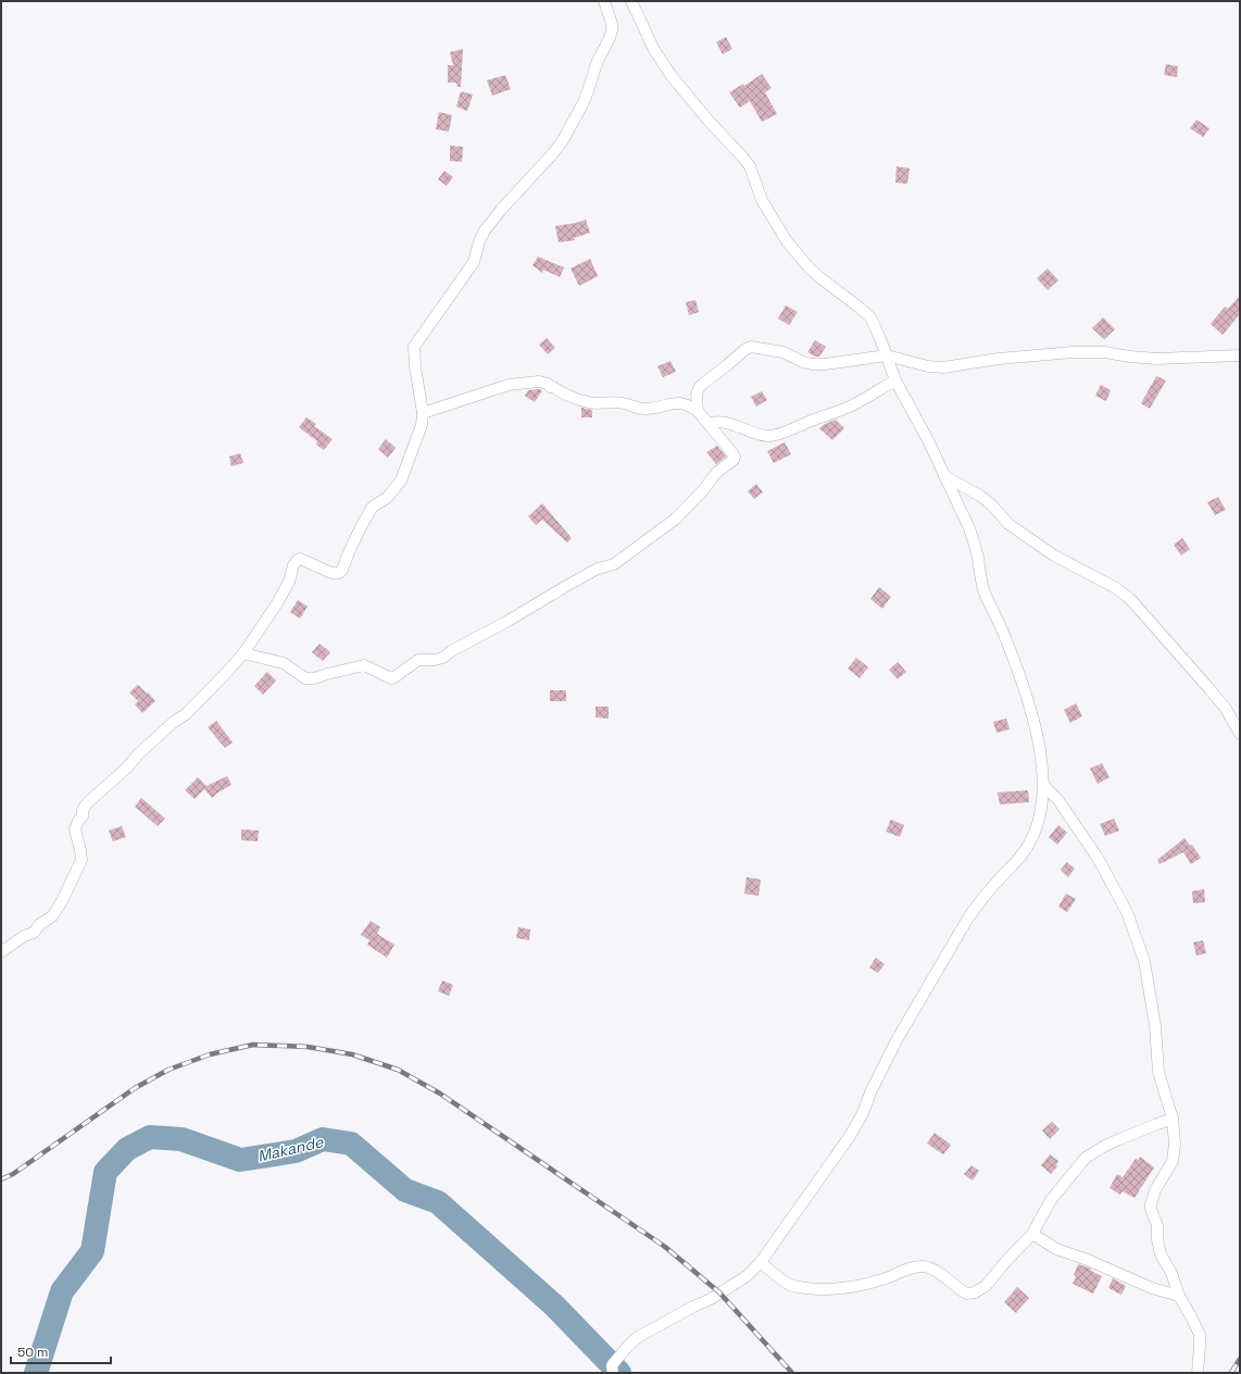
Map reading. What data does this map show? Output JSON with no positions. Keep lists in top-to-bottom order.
{
  "water": ["Makande"],
  "scale_bar": "50 m"
}
